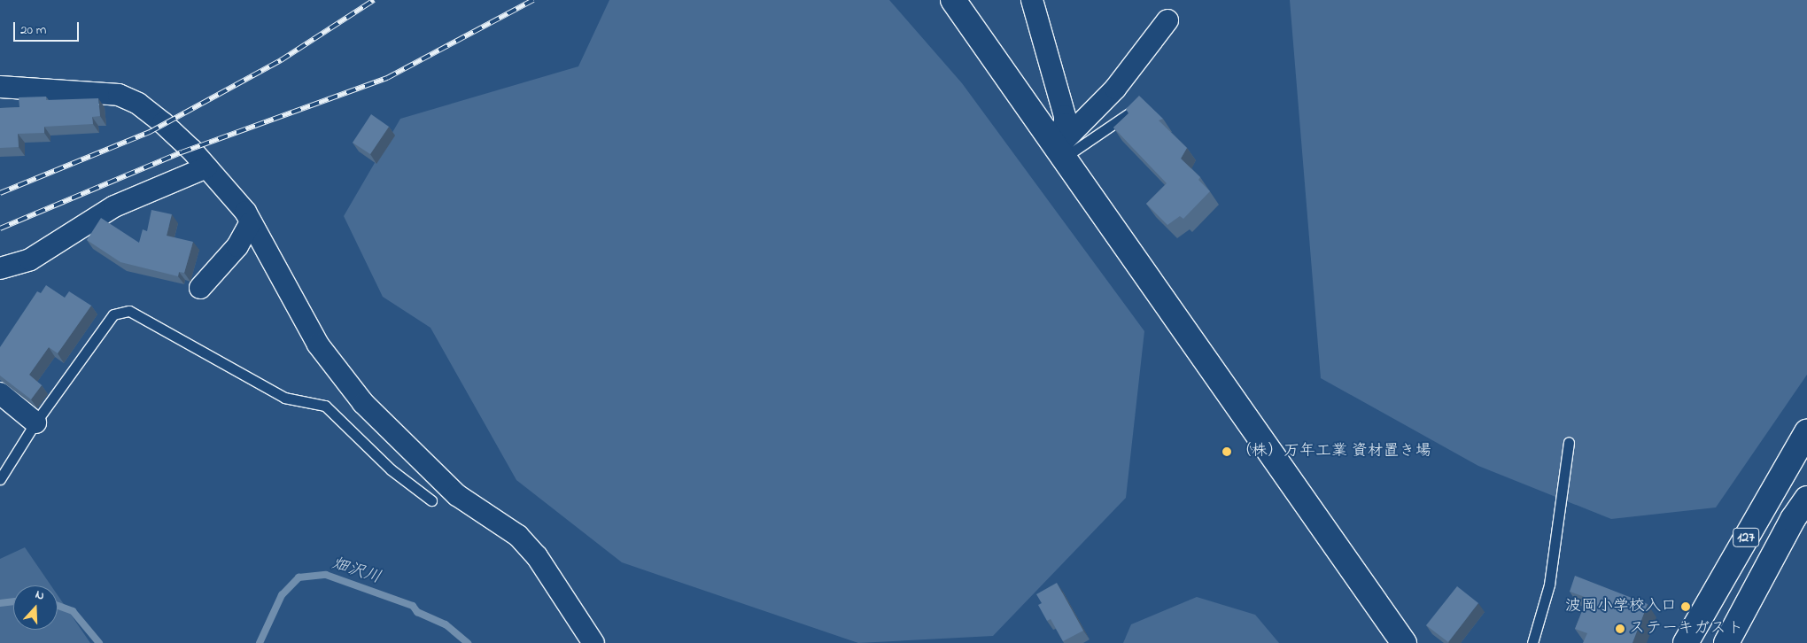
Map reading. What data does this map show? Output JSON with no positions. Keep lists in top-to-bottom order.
{
  "streets": {
    "main road": ["127"]
  },
  "water": ["畑沢川"],
  "places": ["（株）万年工業 資材置き場", "波岡小学校入口", "ステーキガスト"],
  "scale_bar": "20 m",
  "north": "top"
}
